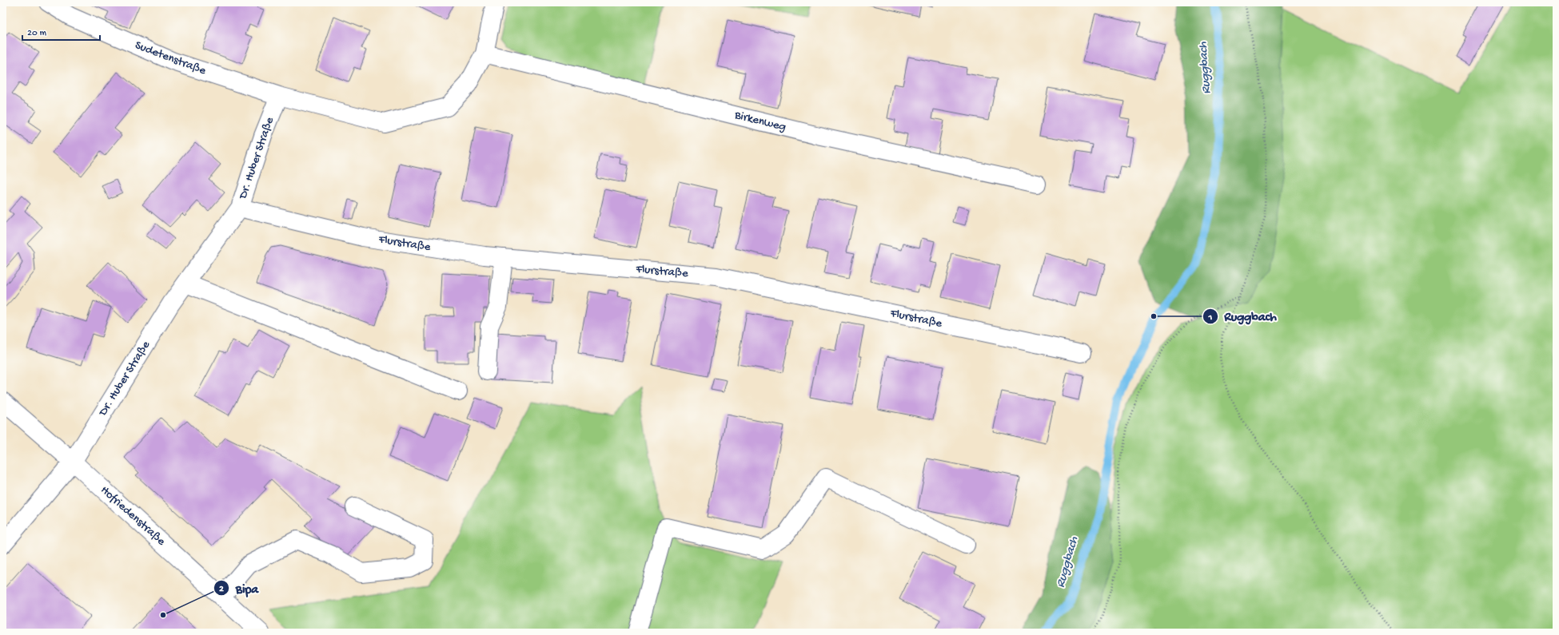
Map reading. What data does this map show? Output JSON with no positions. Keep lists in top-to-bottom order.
{
  "streets": {
    "street": [
      "Sudetenstraße",
      "Birkenweg",
      "Dr. Huber Straße",
      "Flurstraße",
      "Hofriedenstraße"
    ]
  },
  "crossings": [
    ["Sudetenstraße", "Dr. Huber Straße"],
    ["Dr. Huber Straße", "Flurstraße"],
    ["Dr. Huber Straße", "Hofriedenstraße"]
  ],
  "water": ["Ruggbach"],
  "places": ["Ruggbach", "Bipa"],
  "scale_bar": "20 m"
}
